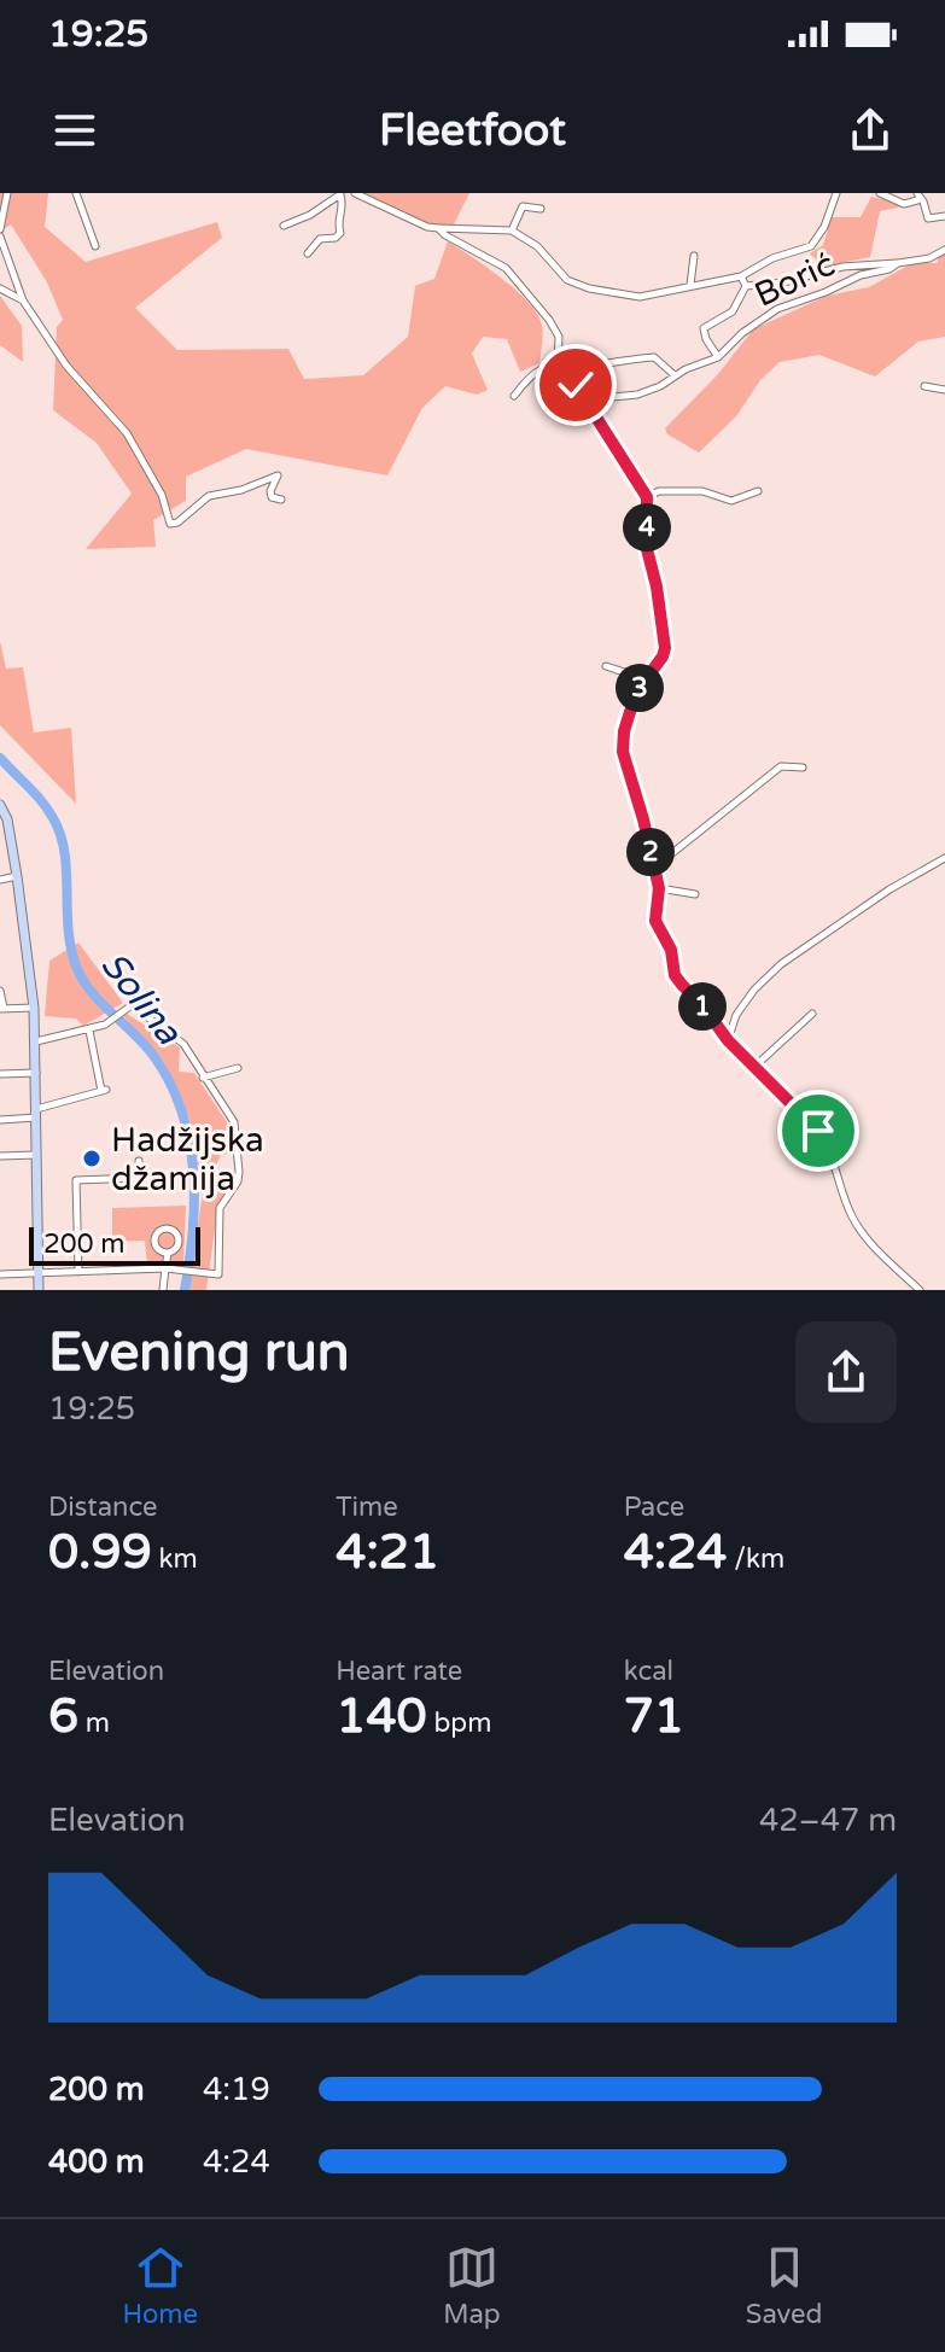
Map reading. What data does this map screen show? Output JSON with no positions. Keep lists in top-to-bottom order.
{
  "streets": {
    "street": ["Borić"]
  },
  "water": ["Solina"],
  "places": ["Hadžijska džamija"],
  "scale_bar": "200 m",
  "page": {
    "status": "19:25",
    "header": "Fleetfoot",
    "pins": [
      "4",
      "3",
      "2",
      "1"
    ],
    "scale": "200 m",
    "heading": ["Evening run", "19:25"],
    "stats": [
      ["Distance", "0.99 km"],
      ["Time", "4:21"],
      ["Pace", "4:24 /km"],
      ["Elevation", "6 m"],
      ["Heart rate", "140 bpm"],
      ["kcal", "71"]
    ],
    "chart": ["Elevation", "42–47 m"],
    "list": [
      {
        "name": "200 m",
        "note": "4:19"
      },
      {
        "name": "400 m",
        "note": "4:24"
      }
    ],
    "tabs": ["Home", "Map", "Saved"]
  }
}
